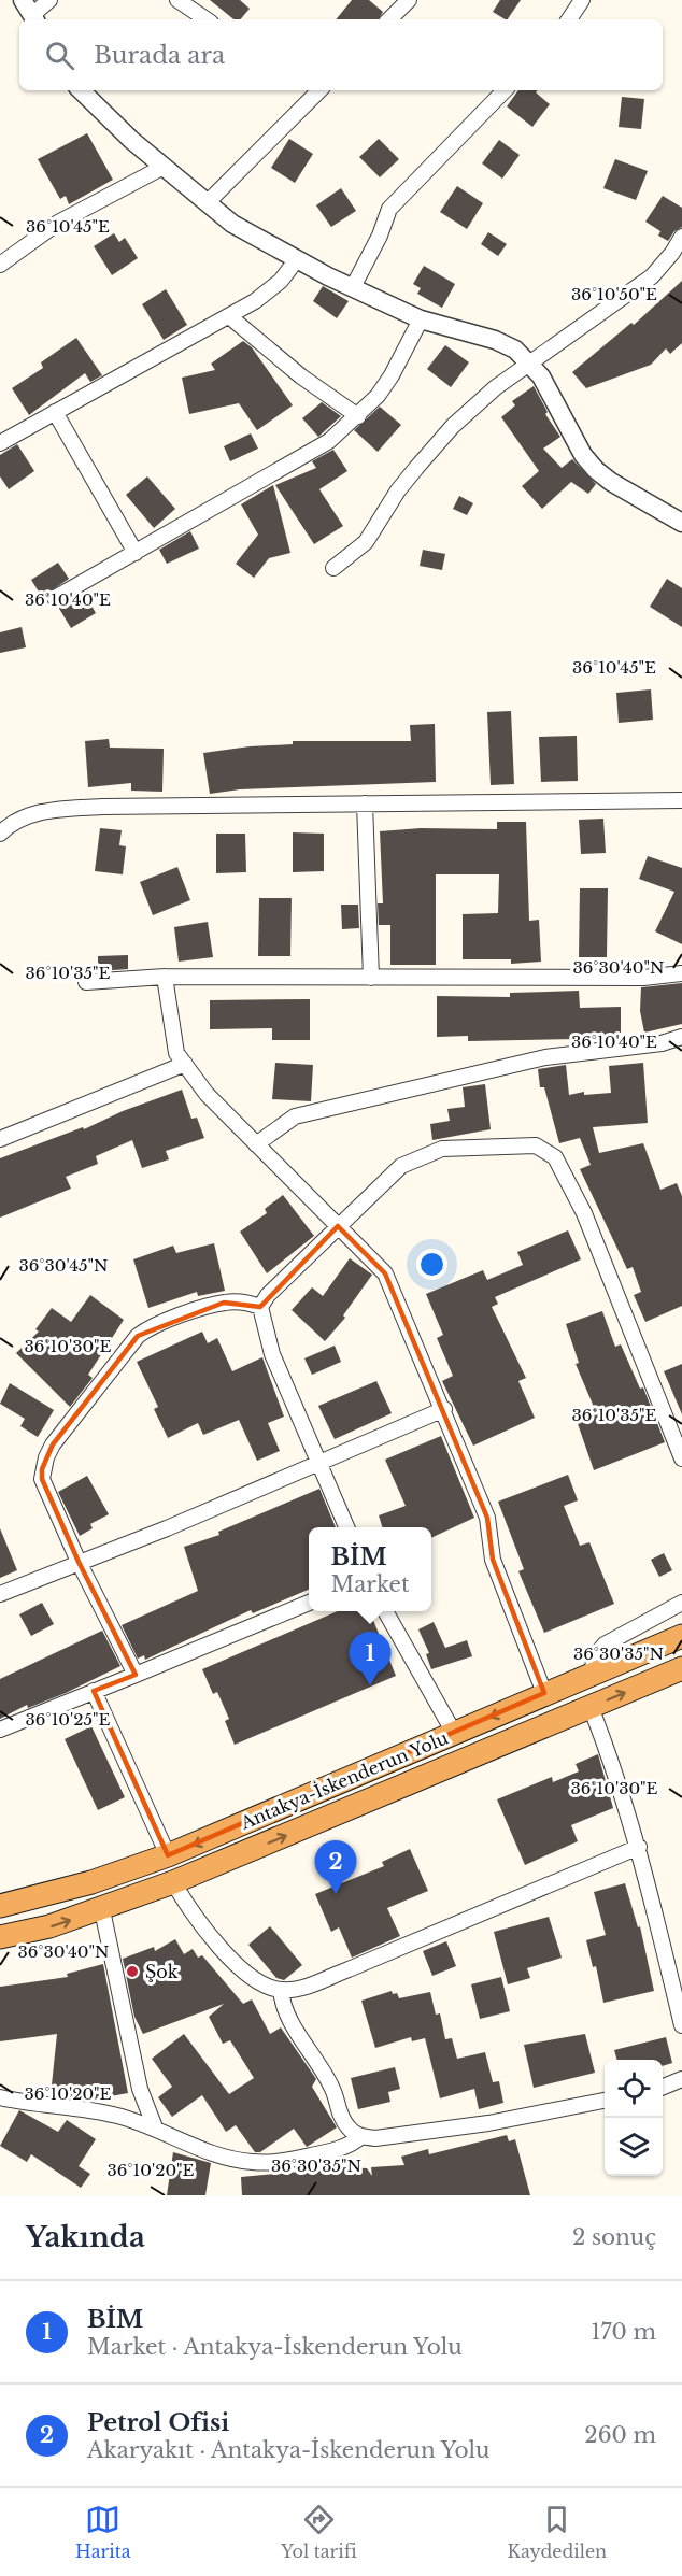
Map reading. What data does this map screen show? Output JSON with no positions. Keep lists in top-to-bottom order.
{
  "streets": {
    "highway": ["Antakya-İskenderun Yolu"]
  },
  "places": ["Şok"],
  "page": {
    "search": "Burada ara",
    "popup": ["BİM", "Market"],
    "pins": ["1", "2"],
    "heading": ["Yakında", "2 sonuç"],
    "list": [
      {
        "mark": "1",
        "name": "BİM",
        "note": "Market · Antakya-İskenderun Yolu",
        "value": "170 m"
      },
      {
        "mark": "2",
        "name": "Petrol Ofisi",
        "note": "Akaryakıt · Antakya-İskenderun Yolu",
        "value": "260 m"
      }
    ],
    "nav": ["Harita", "Yol tarifi", "Kaydedilen"]
  },
  "coordinates": [
    "36°10'45\"E",
    "36°10'50\"E",
    "36°10'40\"E",
    "36°30'40\"N",
    "36°10'35\"E",
    "36°30'45\"N",
    "36°10'30\"E",
    "36°30'35\"N",
    "36°10'25\"E",
    "36°10'20\"E"
  ]
}
